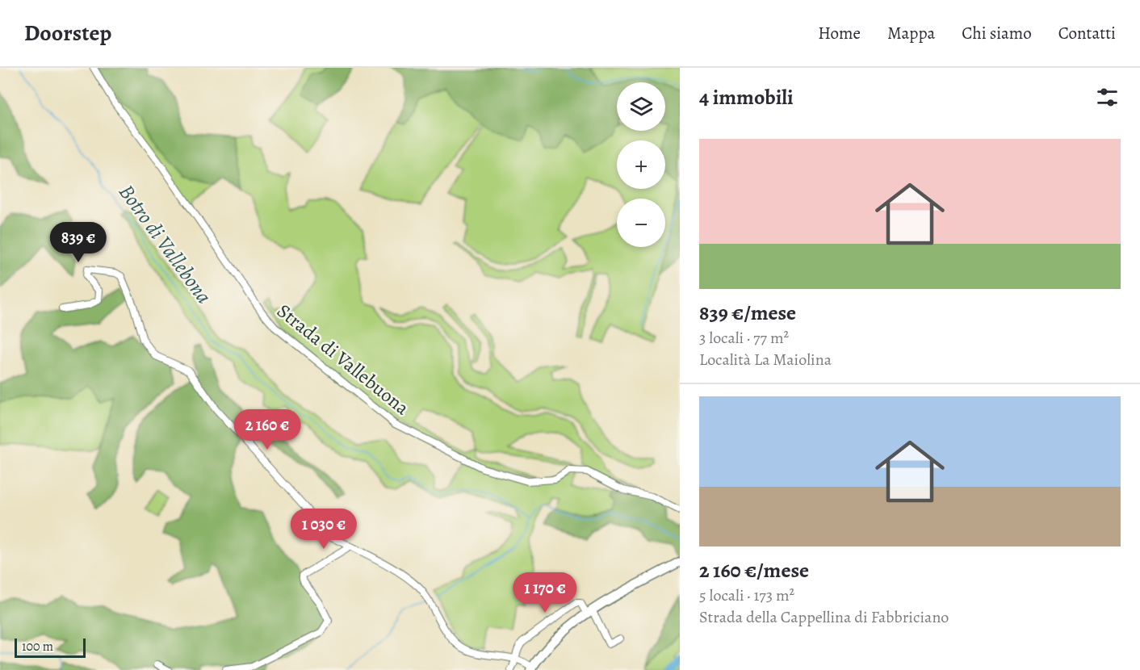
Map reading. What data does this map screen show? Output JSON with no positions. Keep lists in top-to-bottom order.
{
  "streets": {
    "street": ["Strada di Vallebuona"]
  },
  "water": ["Botro di Vallebona"],
  "scale_bar": "100 m",
  "page": {
    "header": "Doorstep",
    "nav": [
      "Home",
      "Mappa",
      "Chi siamo",
      "Contatti"
    ],
    "heading": "4 immobili",
    "map_buttons": ["+", "−"],
    "list": [
      {
        "name": "839 €/mese",
        "note": "3 locali · 77 m² · Località La Maiolina"
      },
      {
        "name": "2 160 €/mese",
        "note": "5 locali · 173 m² · Strada della Cappellina di Fabbriciano"
      }
    ],
    "price": [
      "839 €",
      "2 160 €",
      "1 030 €",
      "1 170 €"
    ],
    "scale": "100 m"
  }
}
